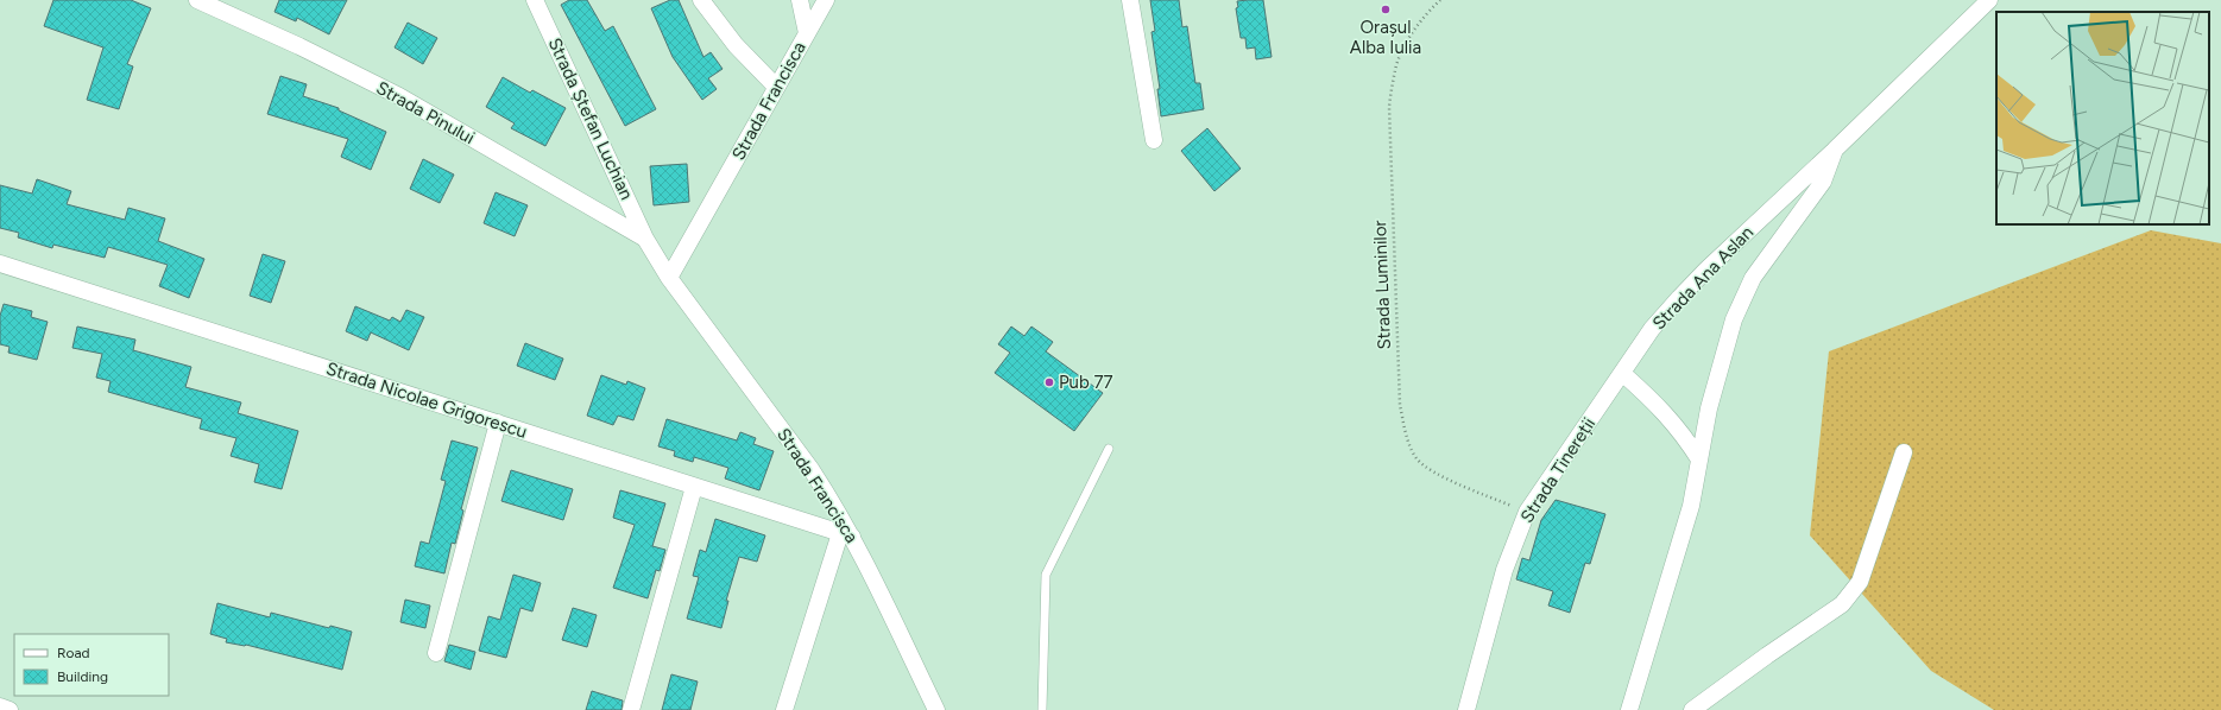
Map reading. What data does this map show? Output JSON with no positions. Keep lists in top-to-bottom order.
{
  "streets": {
    "street": [
      "Strada Francisca",
      "Strada Pinului",
      "Strada Ștefan Luchian",
      "Strada Ana Aslan",
      "Strada Nicolae Grigorescu",
      "Strada Tinereții"
    ],
    "path": ["Strada Luminilor"]
  },
  "crossings": [
    ["Strada Francisca", "Strada Pinului"],
    ["Strada Francisca", "Strada Ștefan Luchian"],
    ["Strada Francisca", "Strada Nicolae Grigorescu"],
    ["Strada Pinului", "Strada Ștefan Luchian"],
    ["Strada Ana Aslan", "Strada Tinereții"],
    ["Strada Luminilor", "Strada Tinereții"]
  ],
  "places": ["Orașul Alba Iulia", "Pub 77"],
  "legend": ["Road", "Building"]
}
